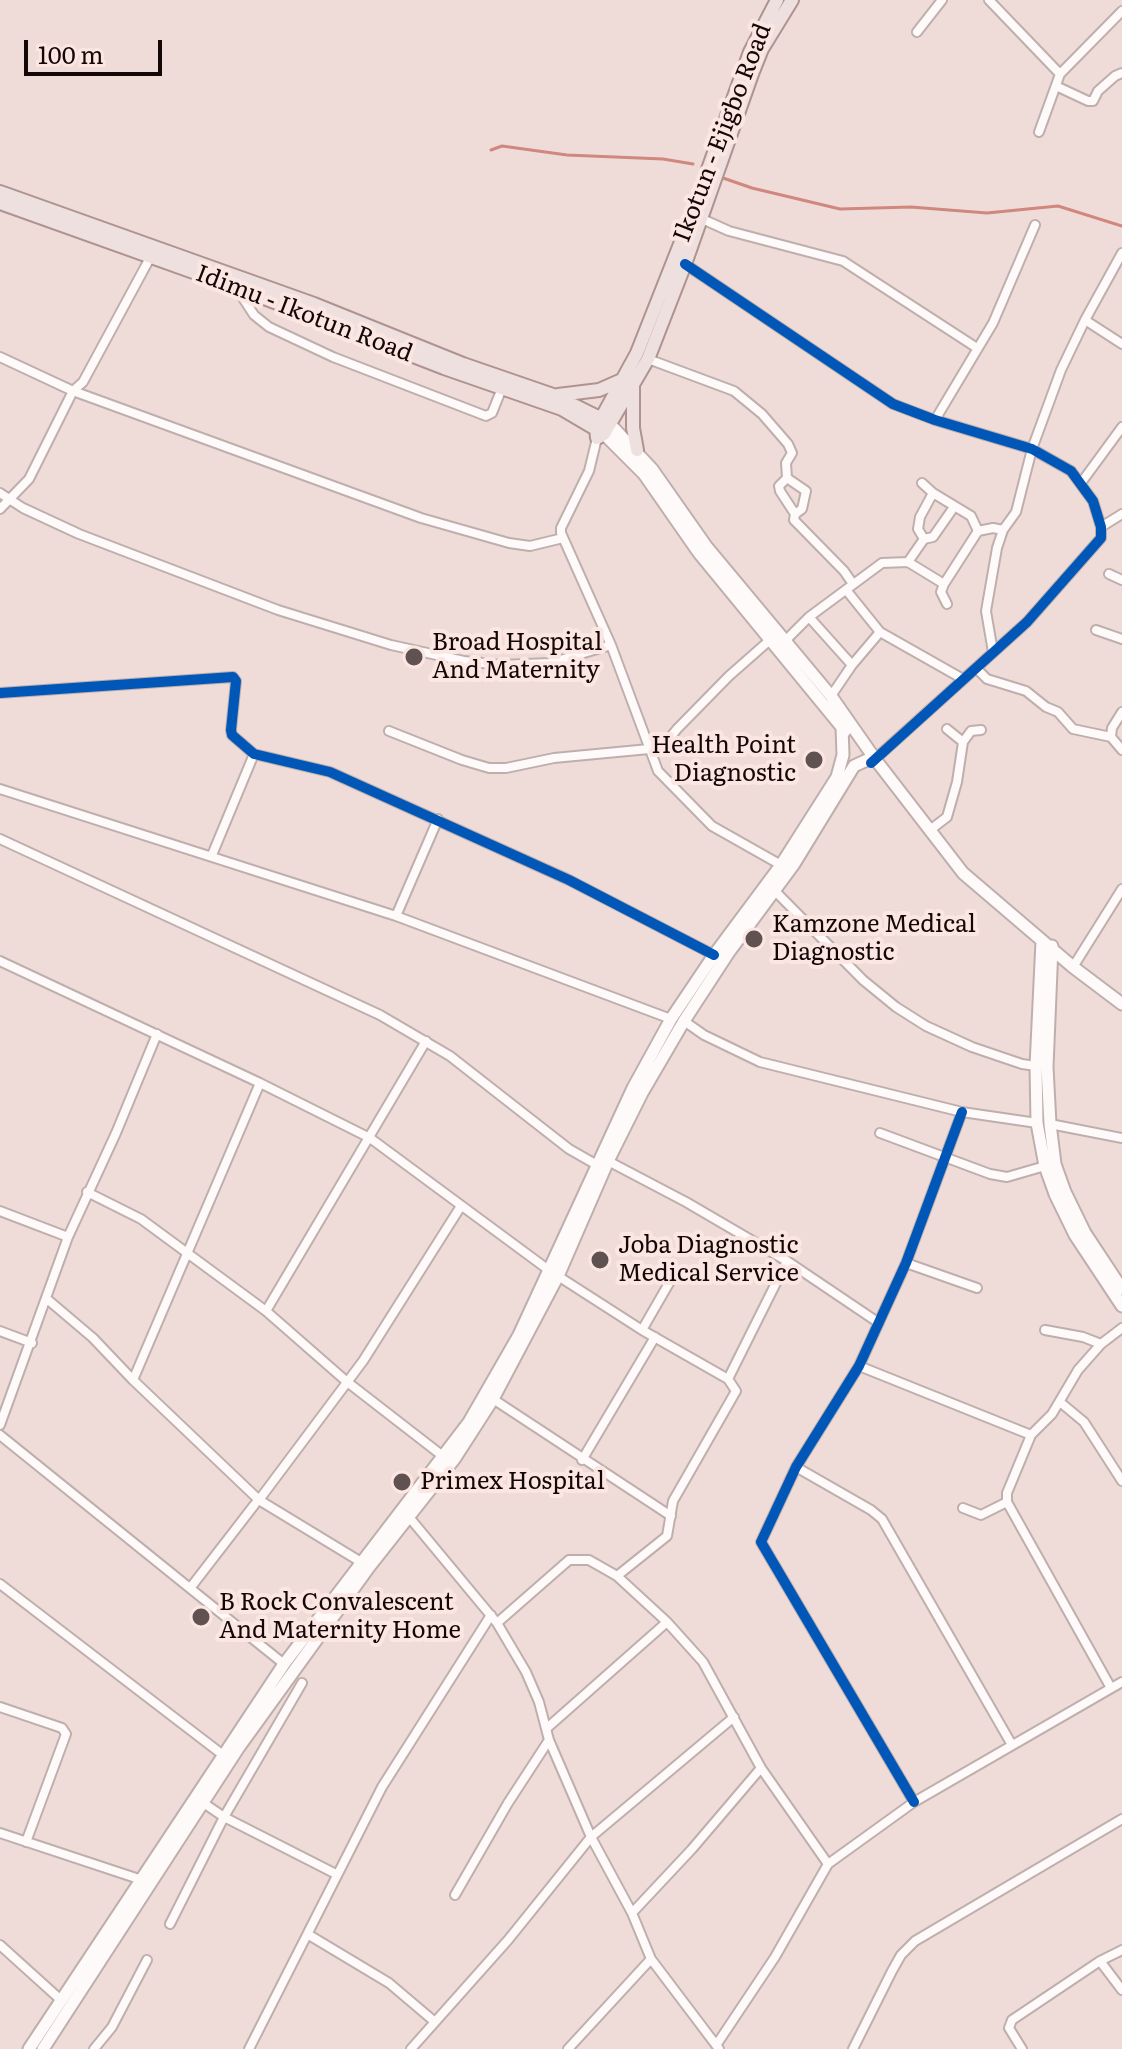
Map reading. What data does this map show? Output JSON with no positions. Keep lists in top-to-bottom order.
{
  "streets": {
    "main road": ["Ikotun - Ejigbo Road", "Idimu - Ikotun Road"]
  },
  "crossings": [
    ["Ikotun - Ejigbo Road", "Idimu - Ikotun Road"]
  ],
  "places": [
    "Broad Hospital And Maternity",
    "Health Point Diagnostic",
    "Kamzone Medical Diagnostic",
    "Joba Diagnostic Medical Service",
    "Primex Hospital",
    "B Rock Convalescent And Maternity Home"
  ],
  "scale_bar": "100 m"
}
